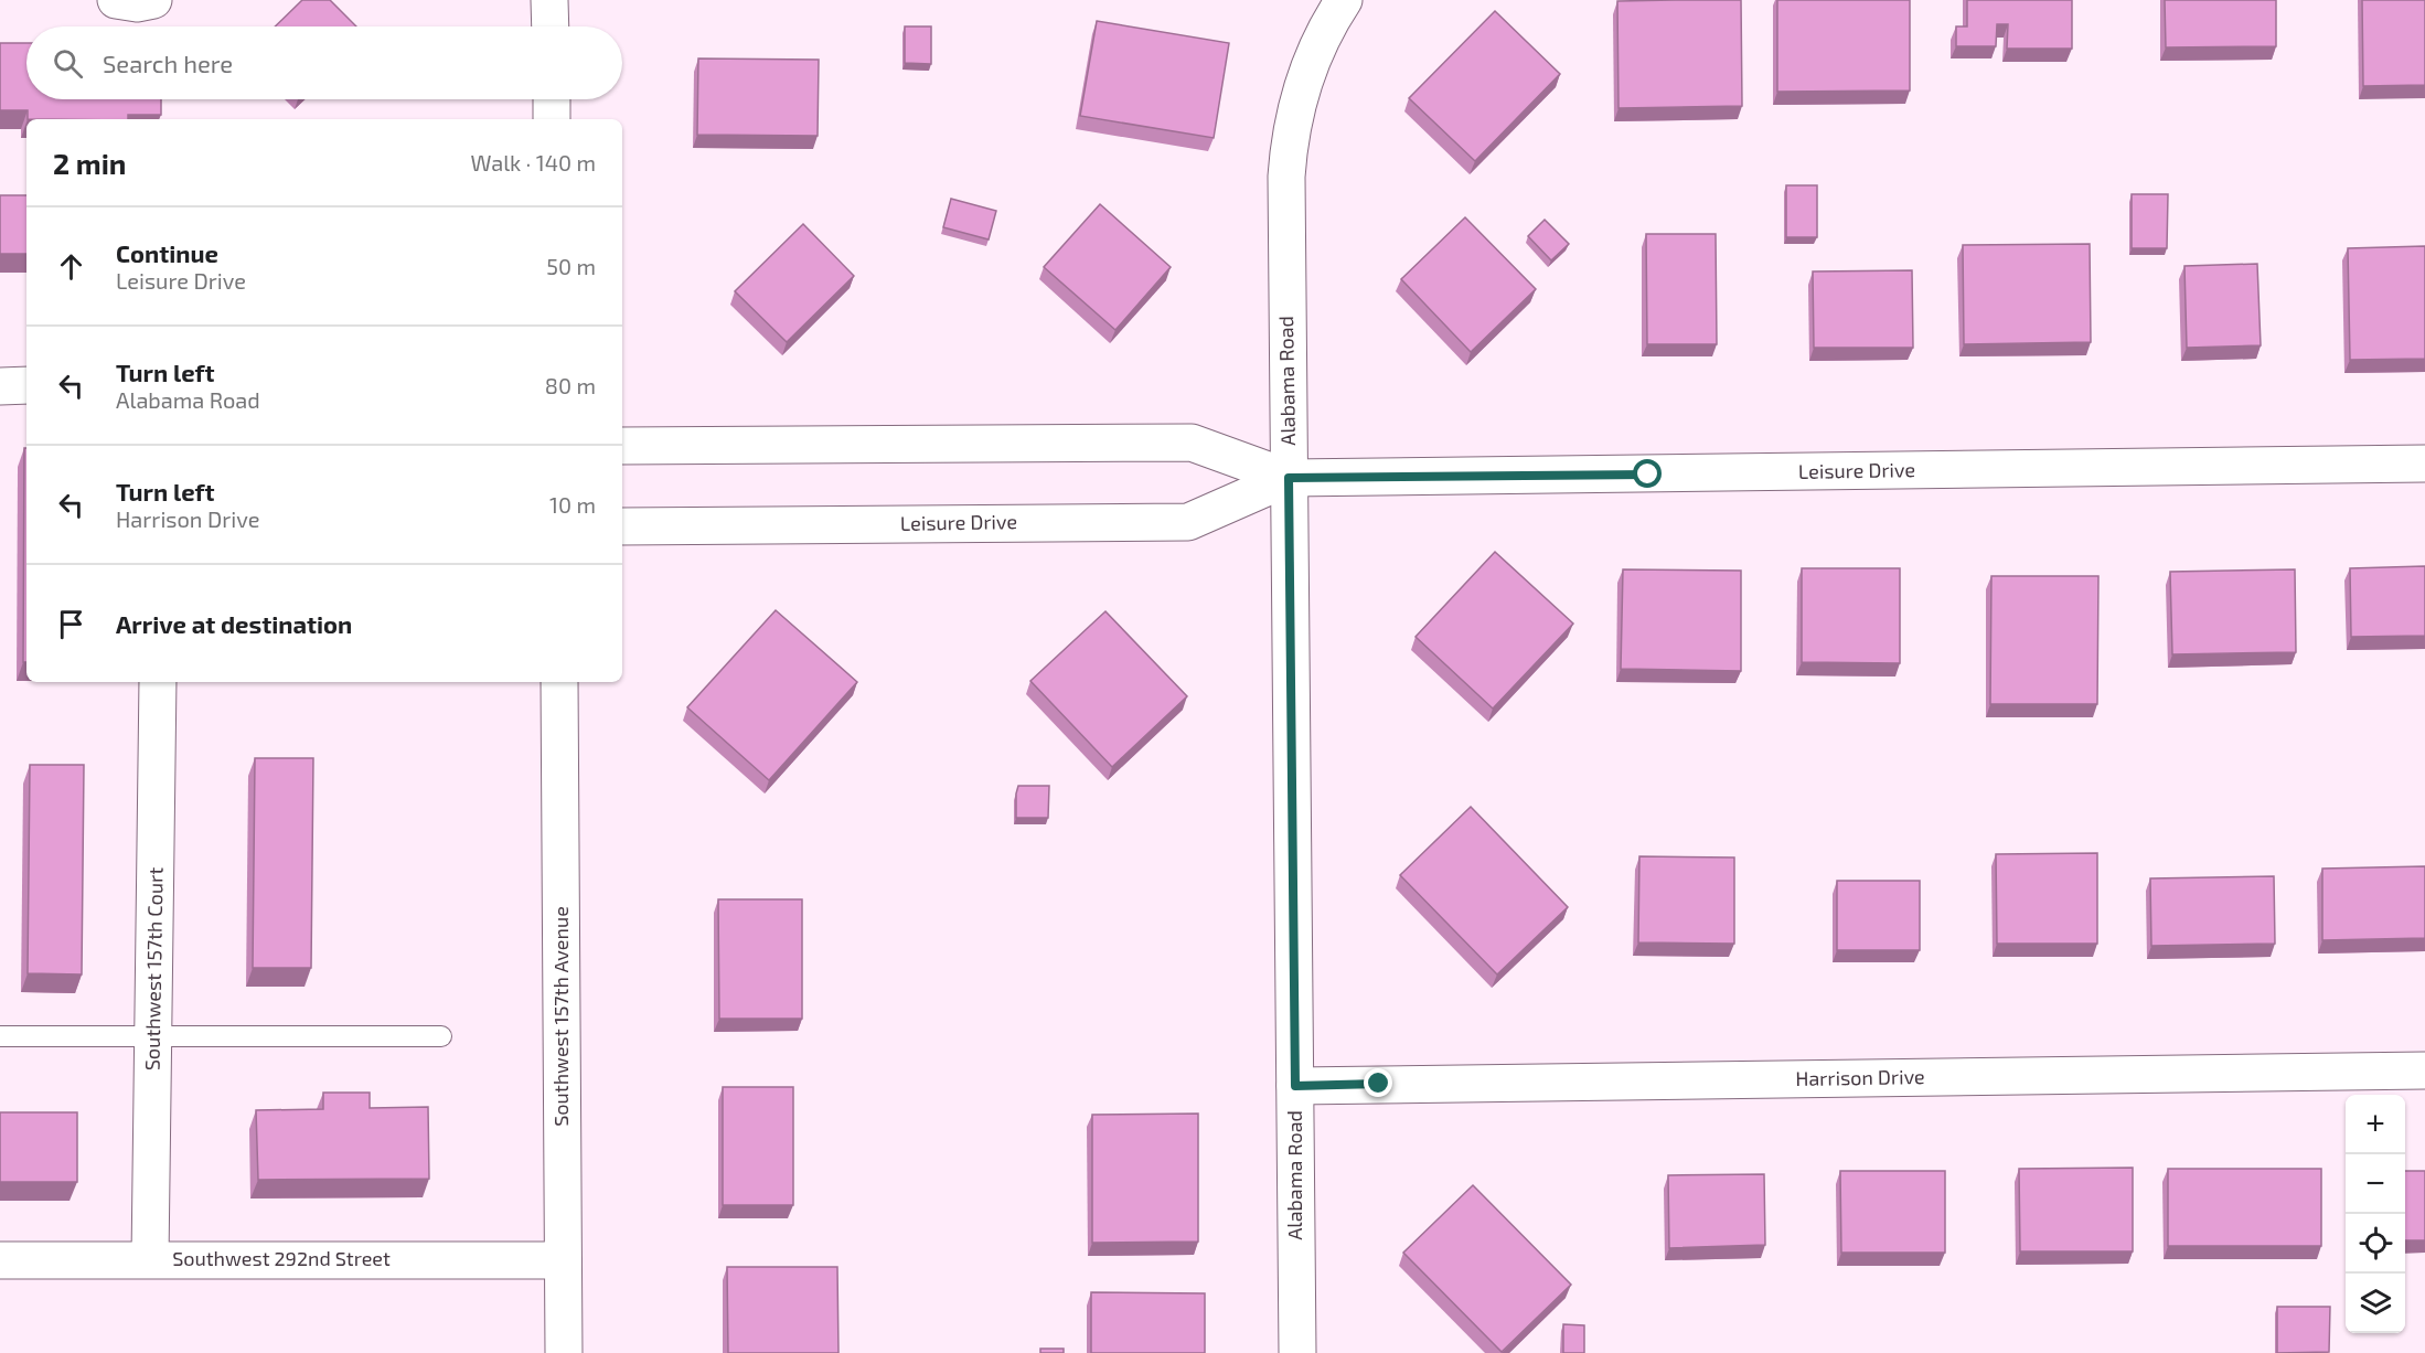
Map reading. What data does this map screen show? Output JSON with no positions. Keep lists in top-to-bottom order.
{
  "streets": {
    "street": [
      "Alabama Road",
      "Leisure Drive",
      "Southwest 157th Court",
      "Southwest 157th Avenue",
      "Harrison Drive",
      "Southwest 292nd Street"
    ]
  },
  "crossings": [
    ["Alabama Road", "Leisure Drive"],
    ["Alabama Road", "Harrison Drive"],
    ["Southwest 157th Court", "Southwest 292nd Street"],
    ["Southwest 157th Avenue", "Southwest 292nd Street"]
  ],
  "page": {
    "search": "Search here",
    "heading": ["2 min", "Walk · 140 m"],
    "list": [
      ["Continue", "Leisure Drive", "50 m"],
      ["Turn left", "Alabama Road", "80 m"],
      ["Turn left", "Harrison Drive", "10 m"],
      "Arrive at destination"
    ],
    "map_buttons": ["+", "−"]
  }
}
